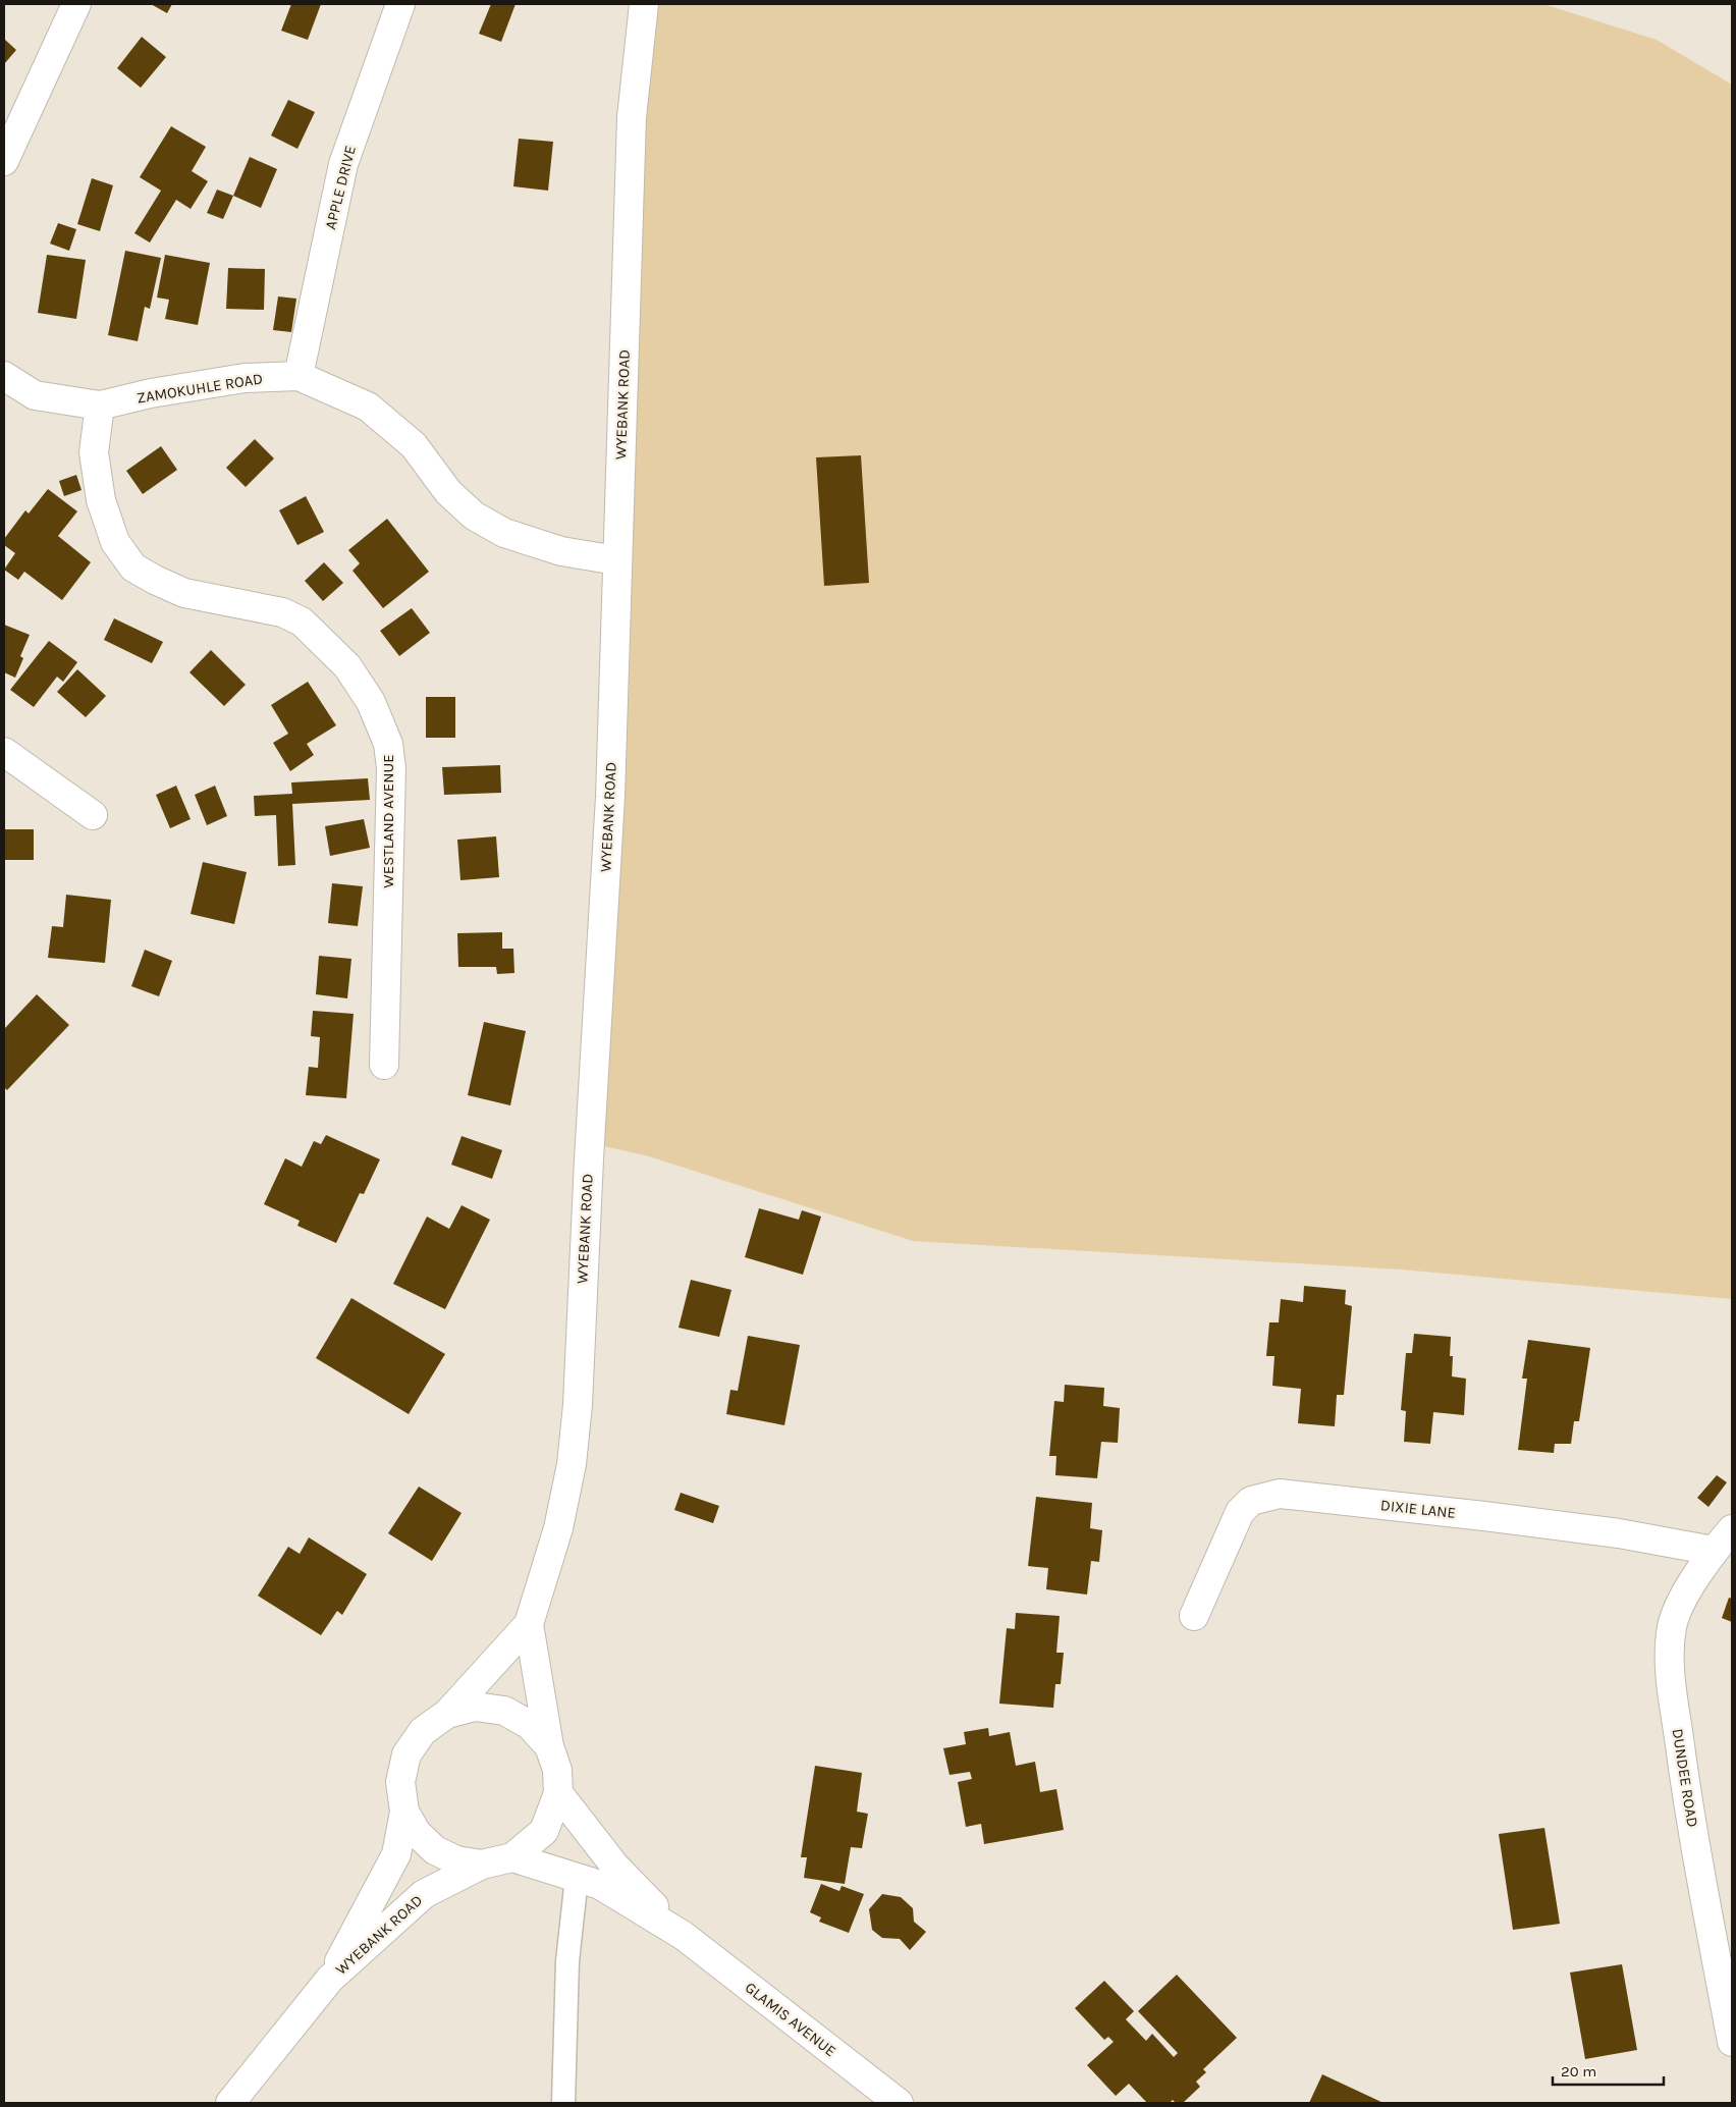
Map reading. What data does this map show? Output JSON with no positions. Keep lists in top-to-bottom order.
{
  "streets": {
    "street": [
      "APPLE DRIVE",
      "ZAMOKUHLE ROAD",
      "WYEBANK ROAD",
      "WESTLAND AVENUE",
      "DIXIE LANE",
      "DUNDEE ROAD",
      "GLAMIS AVENUE"
    ]
  },
  "crossings": [
    ["APPLE DRIVE", "ZAMOKUHLE ROAD"],
    ["ZAMOKUHLE ROAD", "WYEBANK ROAD"],
    ["ZAMOKUHLE ROAD", "WESTLAND AVENUE"],
    ["WYEBANK ROAD", "GLAMIS AVENUE"],
    ["DIXIE LANE", "DUNDEE ROAD"]
  ],
  "scale_bar": "20 m"
}
